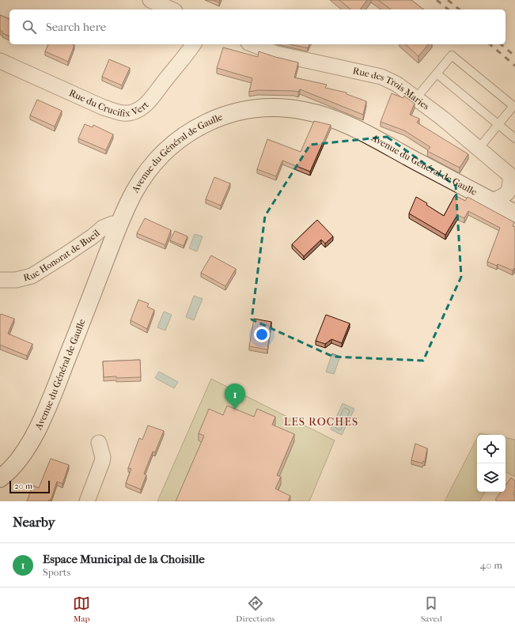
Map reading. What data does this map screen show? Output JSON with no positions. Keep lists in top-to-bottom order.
{
  "streets": {
    "street": [
      "Rue des Trois Maries",
      "Rue du Crucifix Vert",
      "Avenue du Général de Gaulle",
      "Rue Honorat de Bueil"
    ]
  },
  "crossings": [
    ["Rue des Trois Maries", "Avenue du Général de Gaulle"],
    ["Avenue du Général de Gaulle", "Rue Honorat de Bueil"]
  ],
  "districts": ["LES ROCHES"],
  "scale_bar": "20 m",
  "page": {
    "search": "Search here",
    "pins": "1",
    "scale": "20 m",
    "heading": "Nearby",
    "list": [
      {
        "mark": "1",
        "name": "Espace Municipal de la Choisille",
        "note": "Sports",
        "value": "40 m"
      }
    ],
    "nav": ["Map", "Directions", "Saved"]
  }
}
